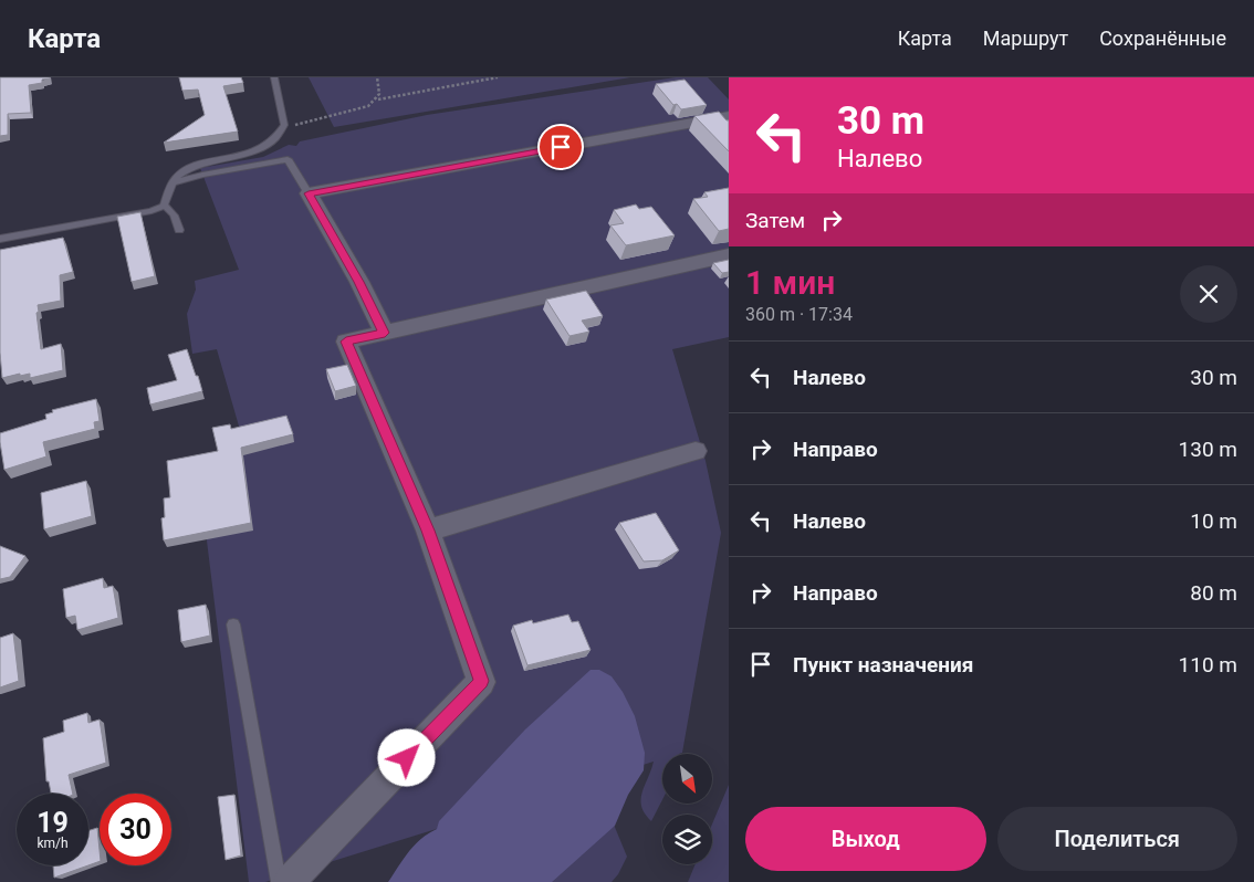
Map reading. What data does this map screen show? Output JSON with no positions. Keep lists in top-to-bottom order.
{
  "north": "bottom right",
  "page": {
    "header": "Карта",
    "nav": ["Карта", "Маршрут", "Сохранённые"],
    "turn": ["30 m", "Налево"],
    "then": "Затем",
    "heading": ["1 мин", "360 m · 17:34"],
    "list": [
      {
        "name": "Налево",
        "value": "30 m"
      },
      {
        "name": "Направо",
        "value": "130 m"
      },
      {
        "name": "Налево",
        "value": "10 m"
      },
      {
        "name": "Направо",
        "value": "80 m"
      },
      {
        "name": "Пункт назначения",
        "value": "110 m"
      }
    ],
    "speed": "19 km/h",
    "limit": "30",
    "buttons": ["Выход", "Поделиться"]
  }
}
